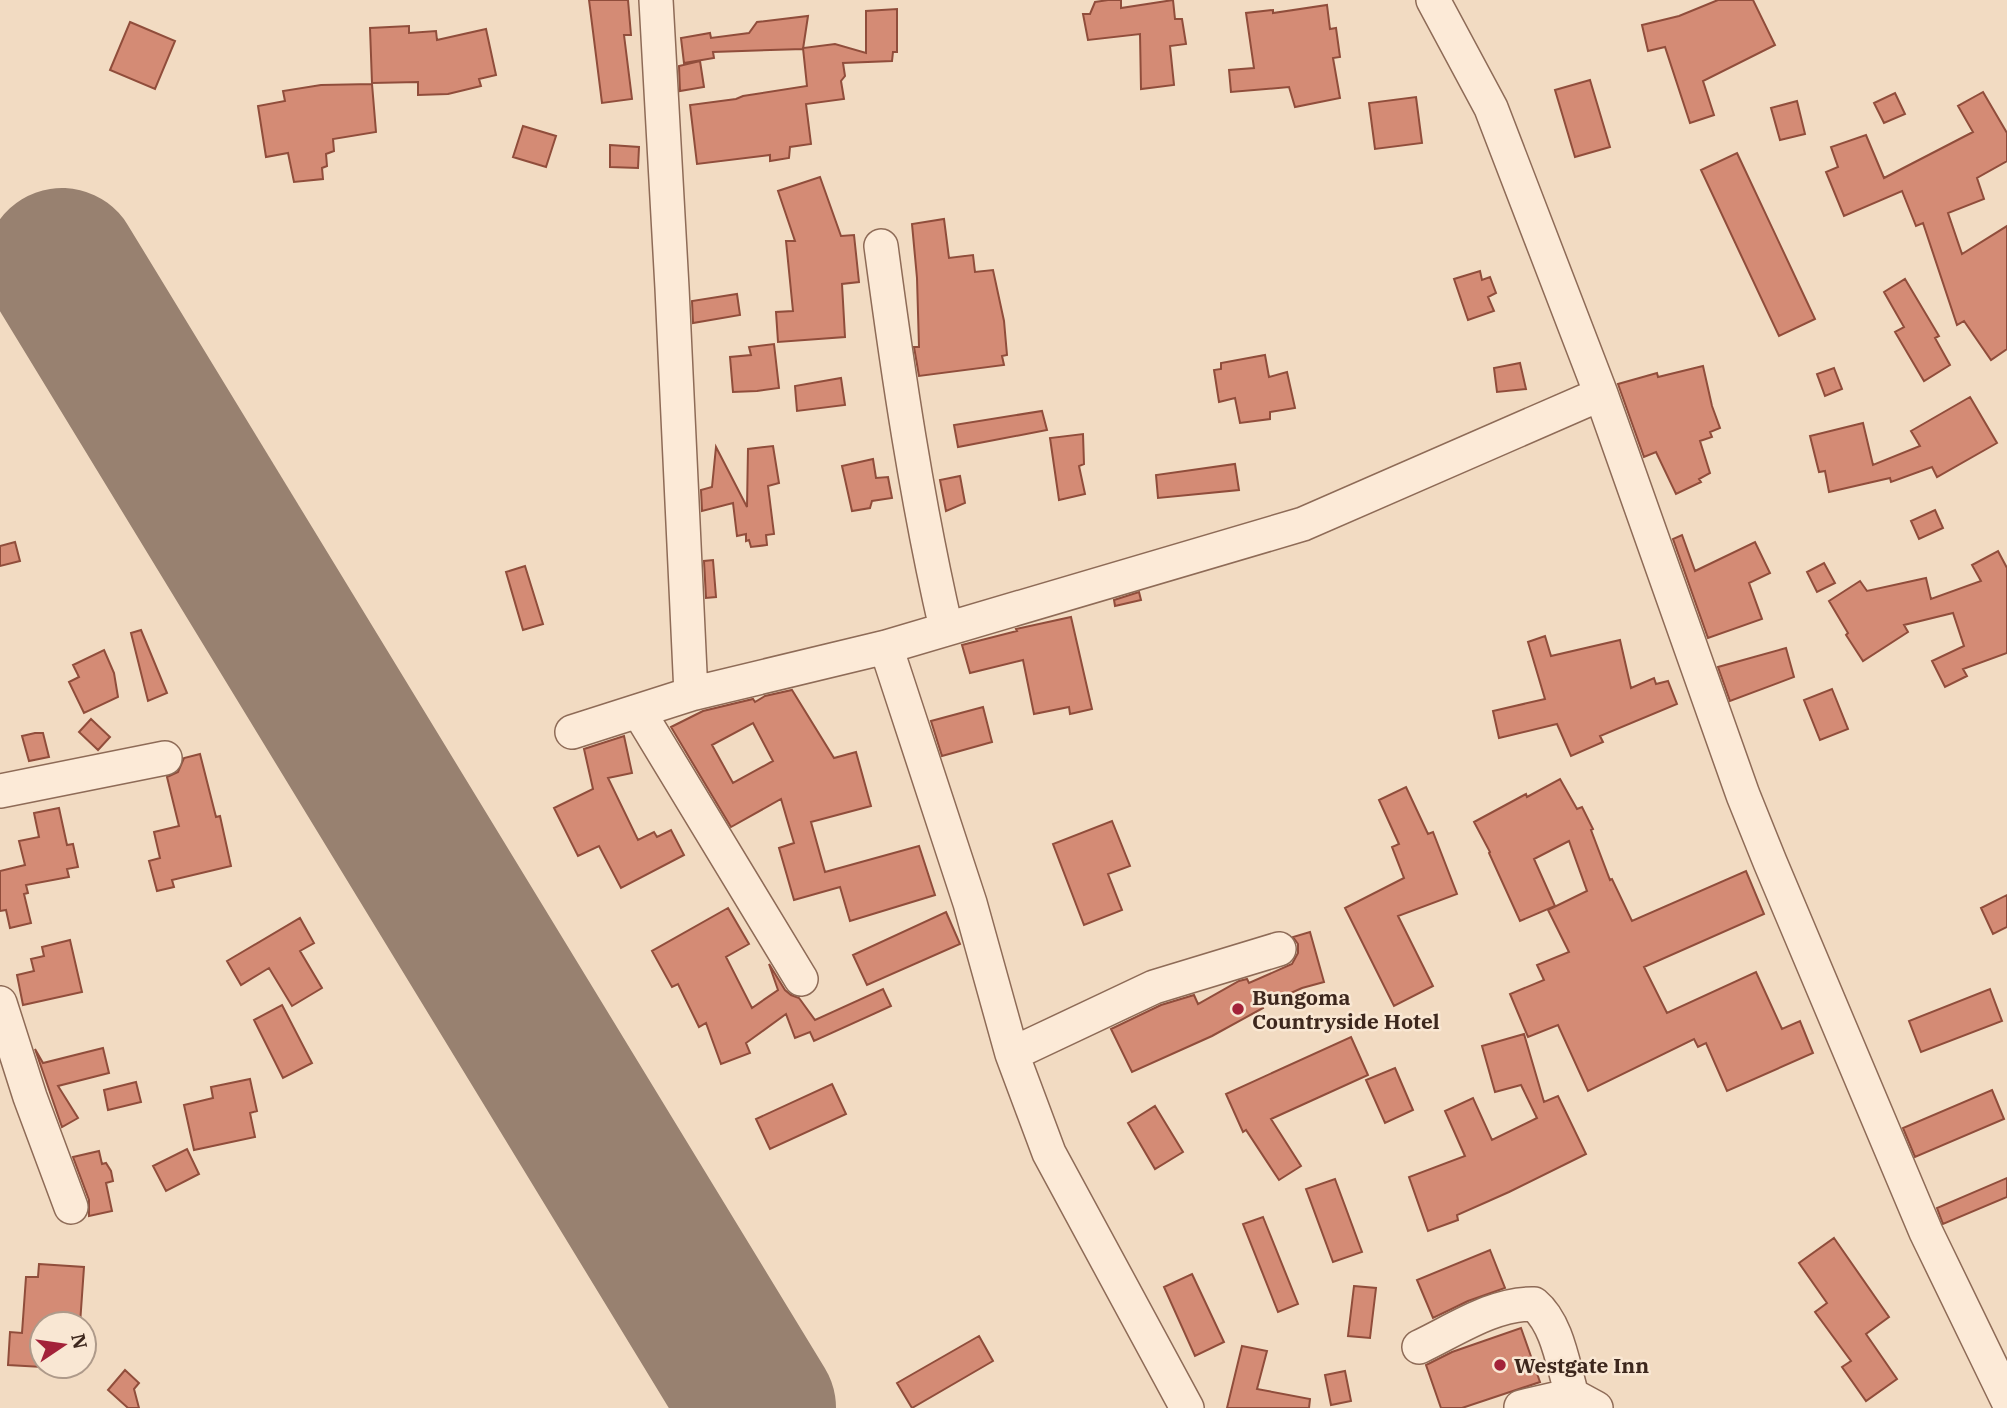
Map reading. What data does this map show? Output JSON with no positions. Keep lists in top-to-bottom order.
{
  "places": ["Bungoma Countryside Hotel", "Westgate Inn"],
  "north": "right"
}
